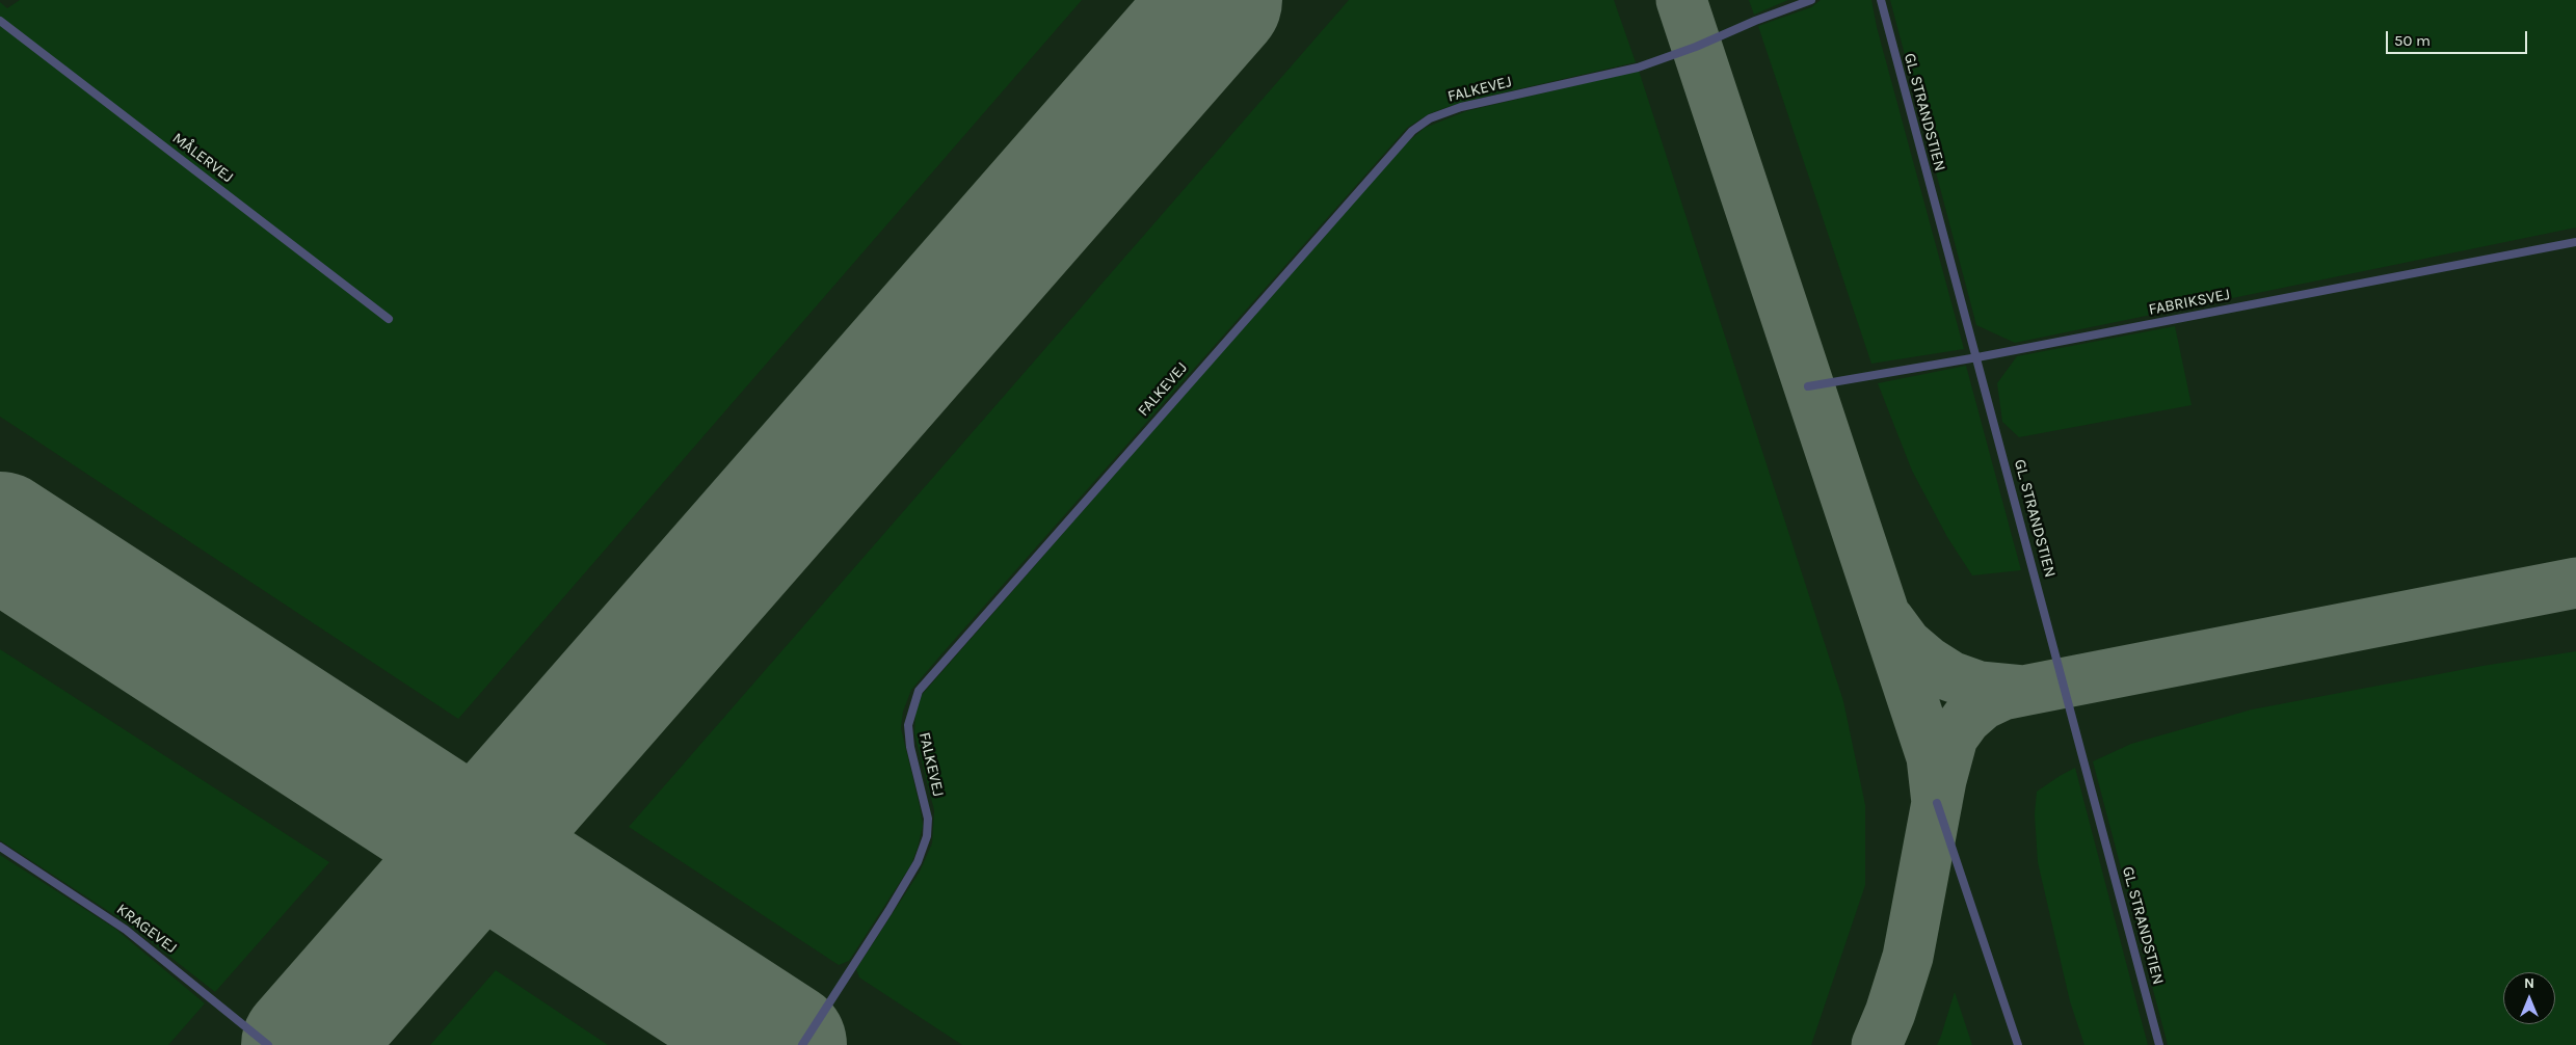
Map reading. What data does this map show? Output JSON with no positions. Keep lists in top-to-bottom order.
{
  "streets": {
    "lane": [
      "FALKEVEJ",
      "GL. STRANDSTIEN",
      "MÅLERVEJ",
      "FABRIKSVEJ",
      "KRAGEVEJ"
    ]
  },
  "crossings": [
    ["GL. STRANDSTIEN", "FABRIKSVEJ"]
  ],
  "scale_bar": "50 m",
  "north": "top"
}
